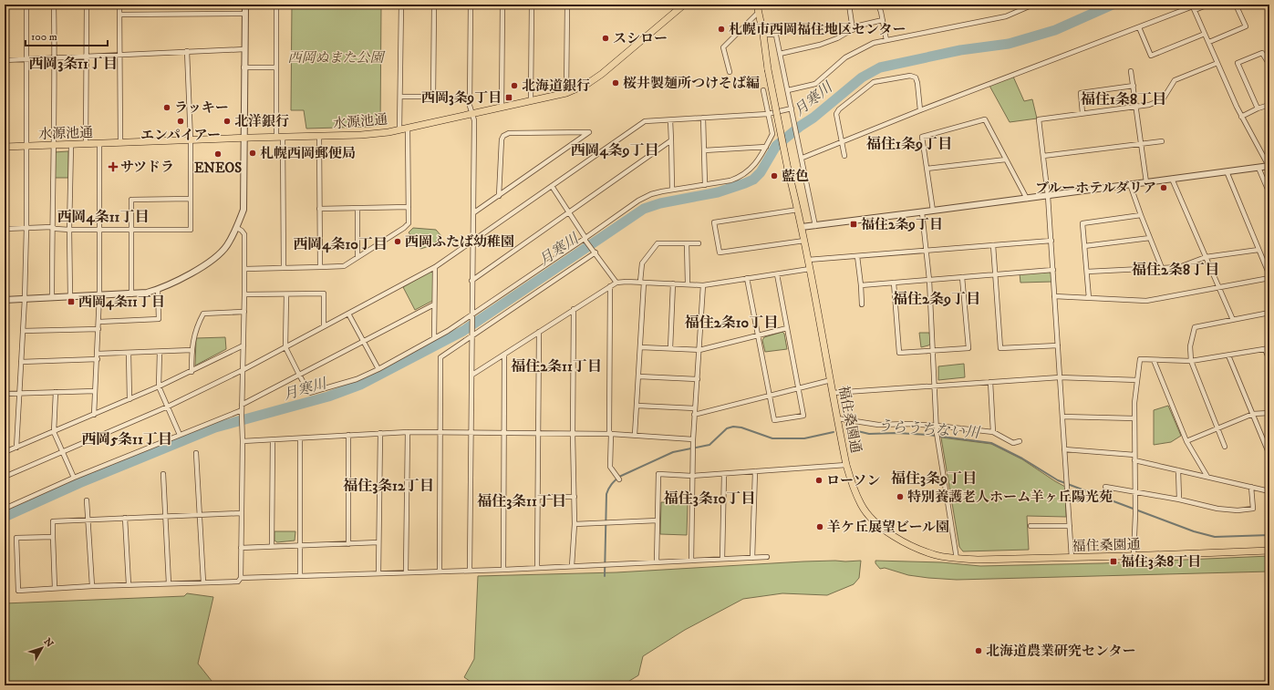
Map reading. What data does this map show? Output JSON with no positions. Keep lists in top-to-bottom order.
{
  "streets": {
    "main road": ["水源池通", "福住桑園通"]
  },
  "districts": [
    "西岡3条11丁目",
    "福住1条8丁目",
    "福住1条9丁目",
    "西岡4条9丁目",
    "西岡4条11丁目",
    "西岡4条10丁目",
    "福住2条8丁目",
    "福住2条9丁目",
    "福住2条10丁目",
    "福住2条11丁目",
    "西岡5条11丁目",
    "福住3条9丁目",
    "福住3条12丁目",
    "福住3条10丁目",
    "福住3条11丁目"
  ],
  "water": ["月寒川", "うらうちない川"],
  "parks": ["西岡ぬまた公園"],
  "places": {
    "other": [
      "札幌市西岡福住地区センター",
      "スシロー",
      "桜井製麺所つけそば編",
      "北海道銀行",
      "ラッキー",
      "エンパイアー",
      "北洋銀行",
      "札幌西岡郵便局",
      "ENEOS",
      "藍色",
      "ブルーホテルダリア",
      "西岡ふたば幼稚園",
      "ローソン",
      "特別養護老人ホーム羊ヶ丘陽光苑",
      "羊ケ丘展望ビール園",
      "北海道農業研究センター"
    ],
    "transit": [
      "西岡3条9丁目",
      "福住2条9丁目",
      "西岡4条11丁目",
      "福住3条8丁目"
    ],
    "health": ["サツドラ"]
  },
  "scale_bar": "100 m",
  "north": "top right"
}
